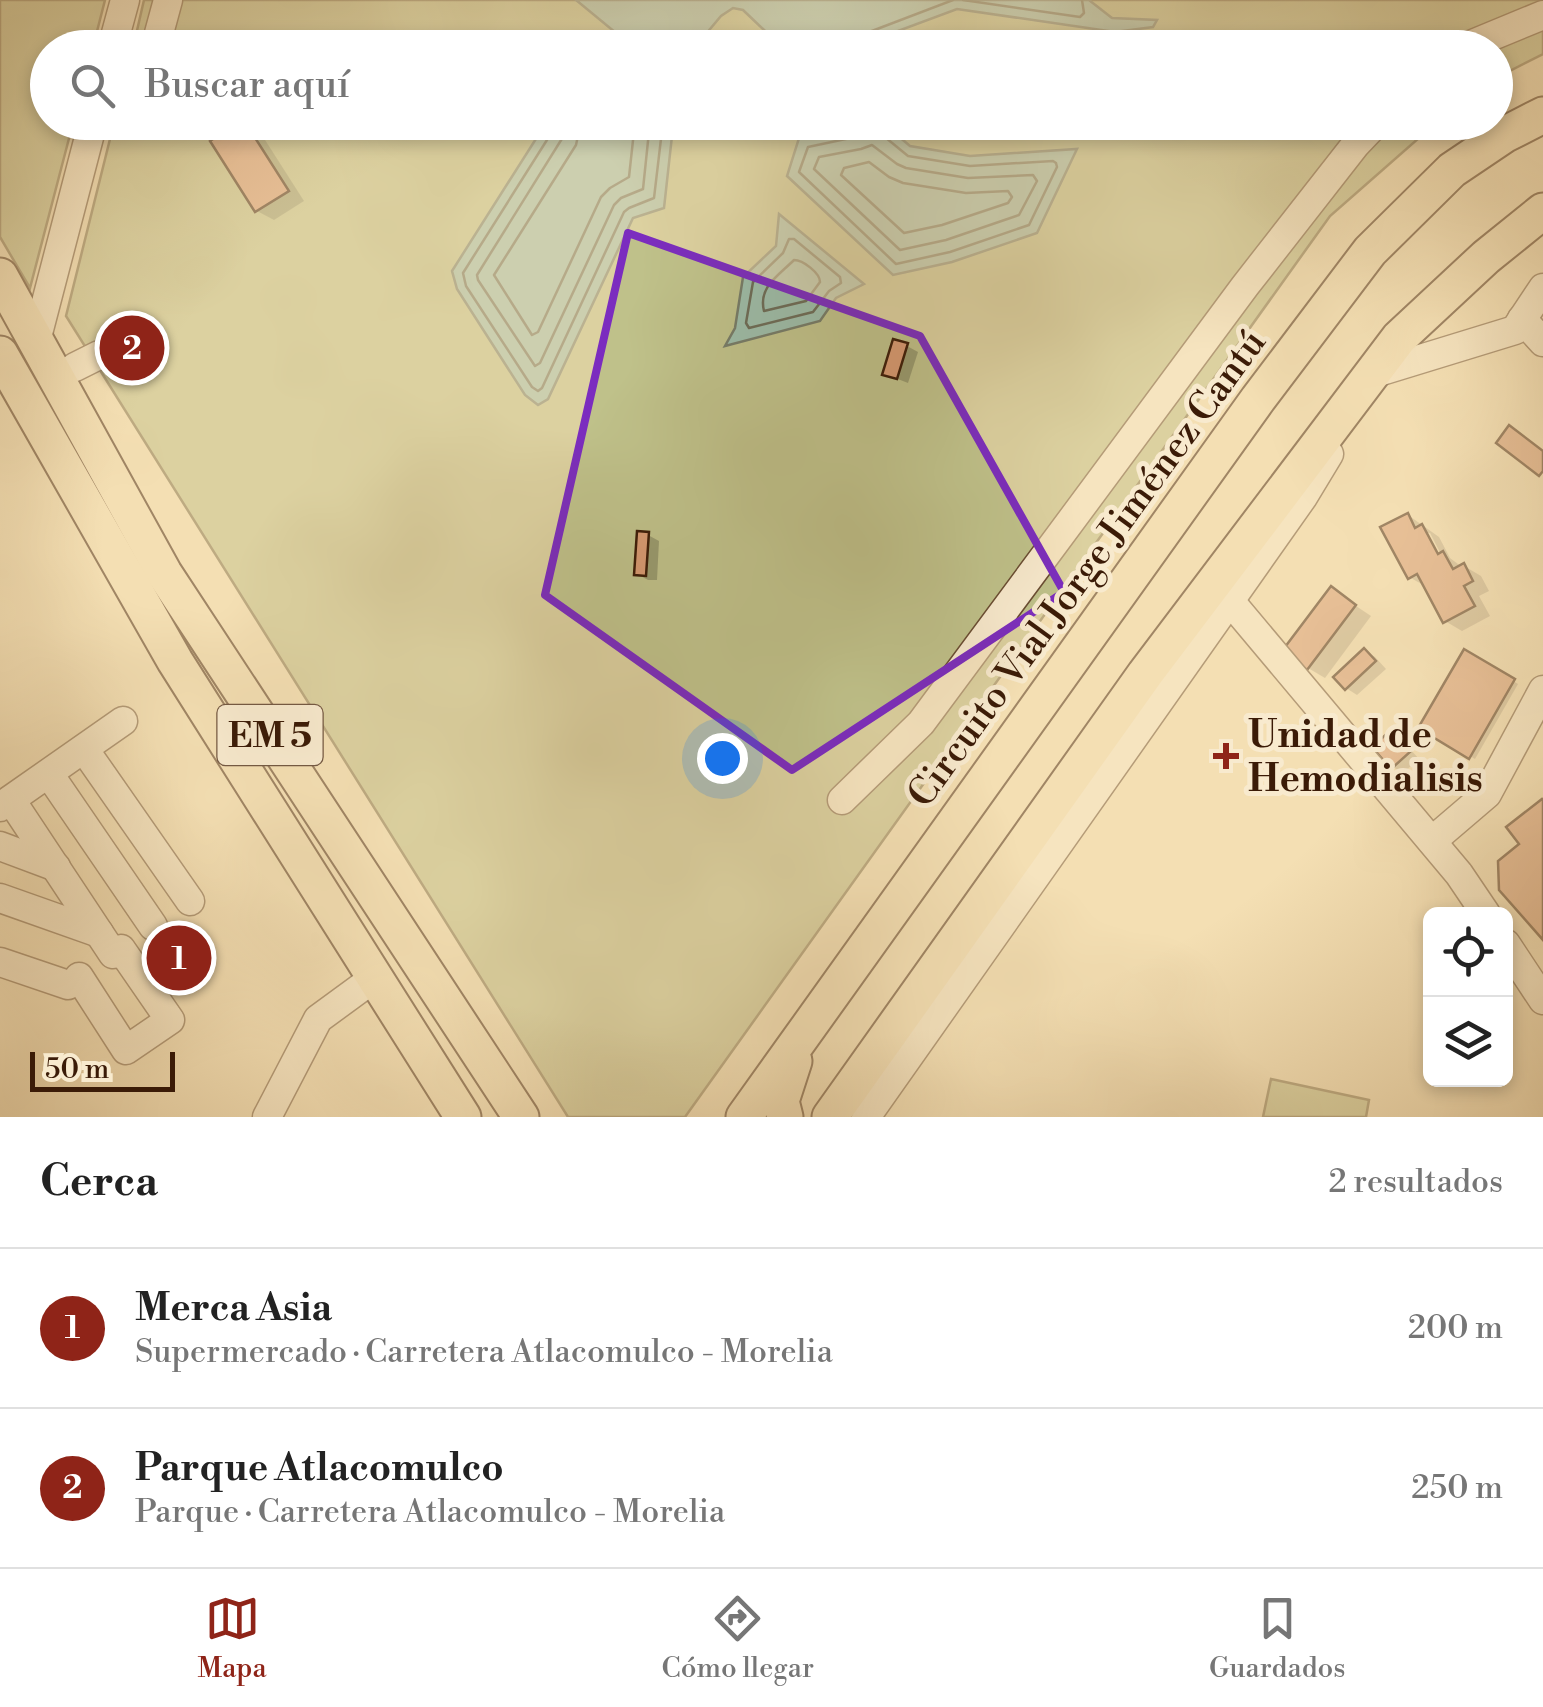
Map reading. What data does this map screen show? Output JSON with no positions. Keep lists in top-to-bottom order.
{
  "streets": {
    "main road": ["Circuito Vial Jorge Jiménez Cantú", "EM 5"]
  },
  "places": {
    "health": ["Unidad de Hemodialisis"]
  },
  "scale_bar": "50 m",
  "page": {
    "search": "Buscar aquí",
    "pins": ["2", "1"],
    "scale": "50 m",
    "heading": ["Cerca", "2 resultados"],
    "list": [
      {
        "mark": "1",
        "name": "Merca Asia",
        "note": "Supermercado · Carretera Atlacomulco - Morelia",
        "value": "200 m"
      },
      {
        "mark": "2",
        "name": "Parque Atlacomulco",
        "note": "Parque · Carretera Atlacomulco - Morelia",
        "value": "250 m"
      }
    ],
    "nav": ["Mapa", "Cómo llegar", "Guardados"]
  }
}
